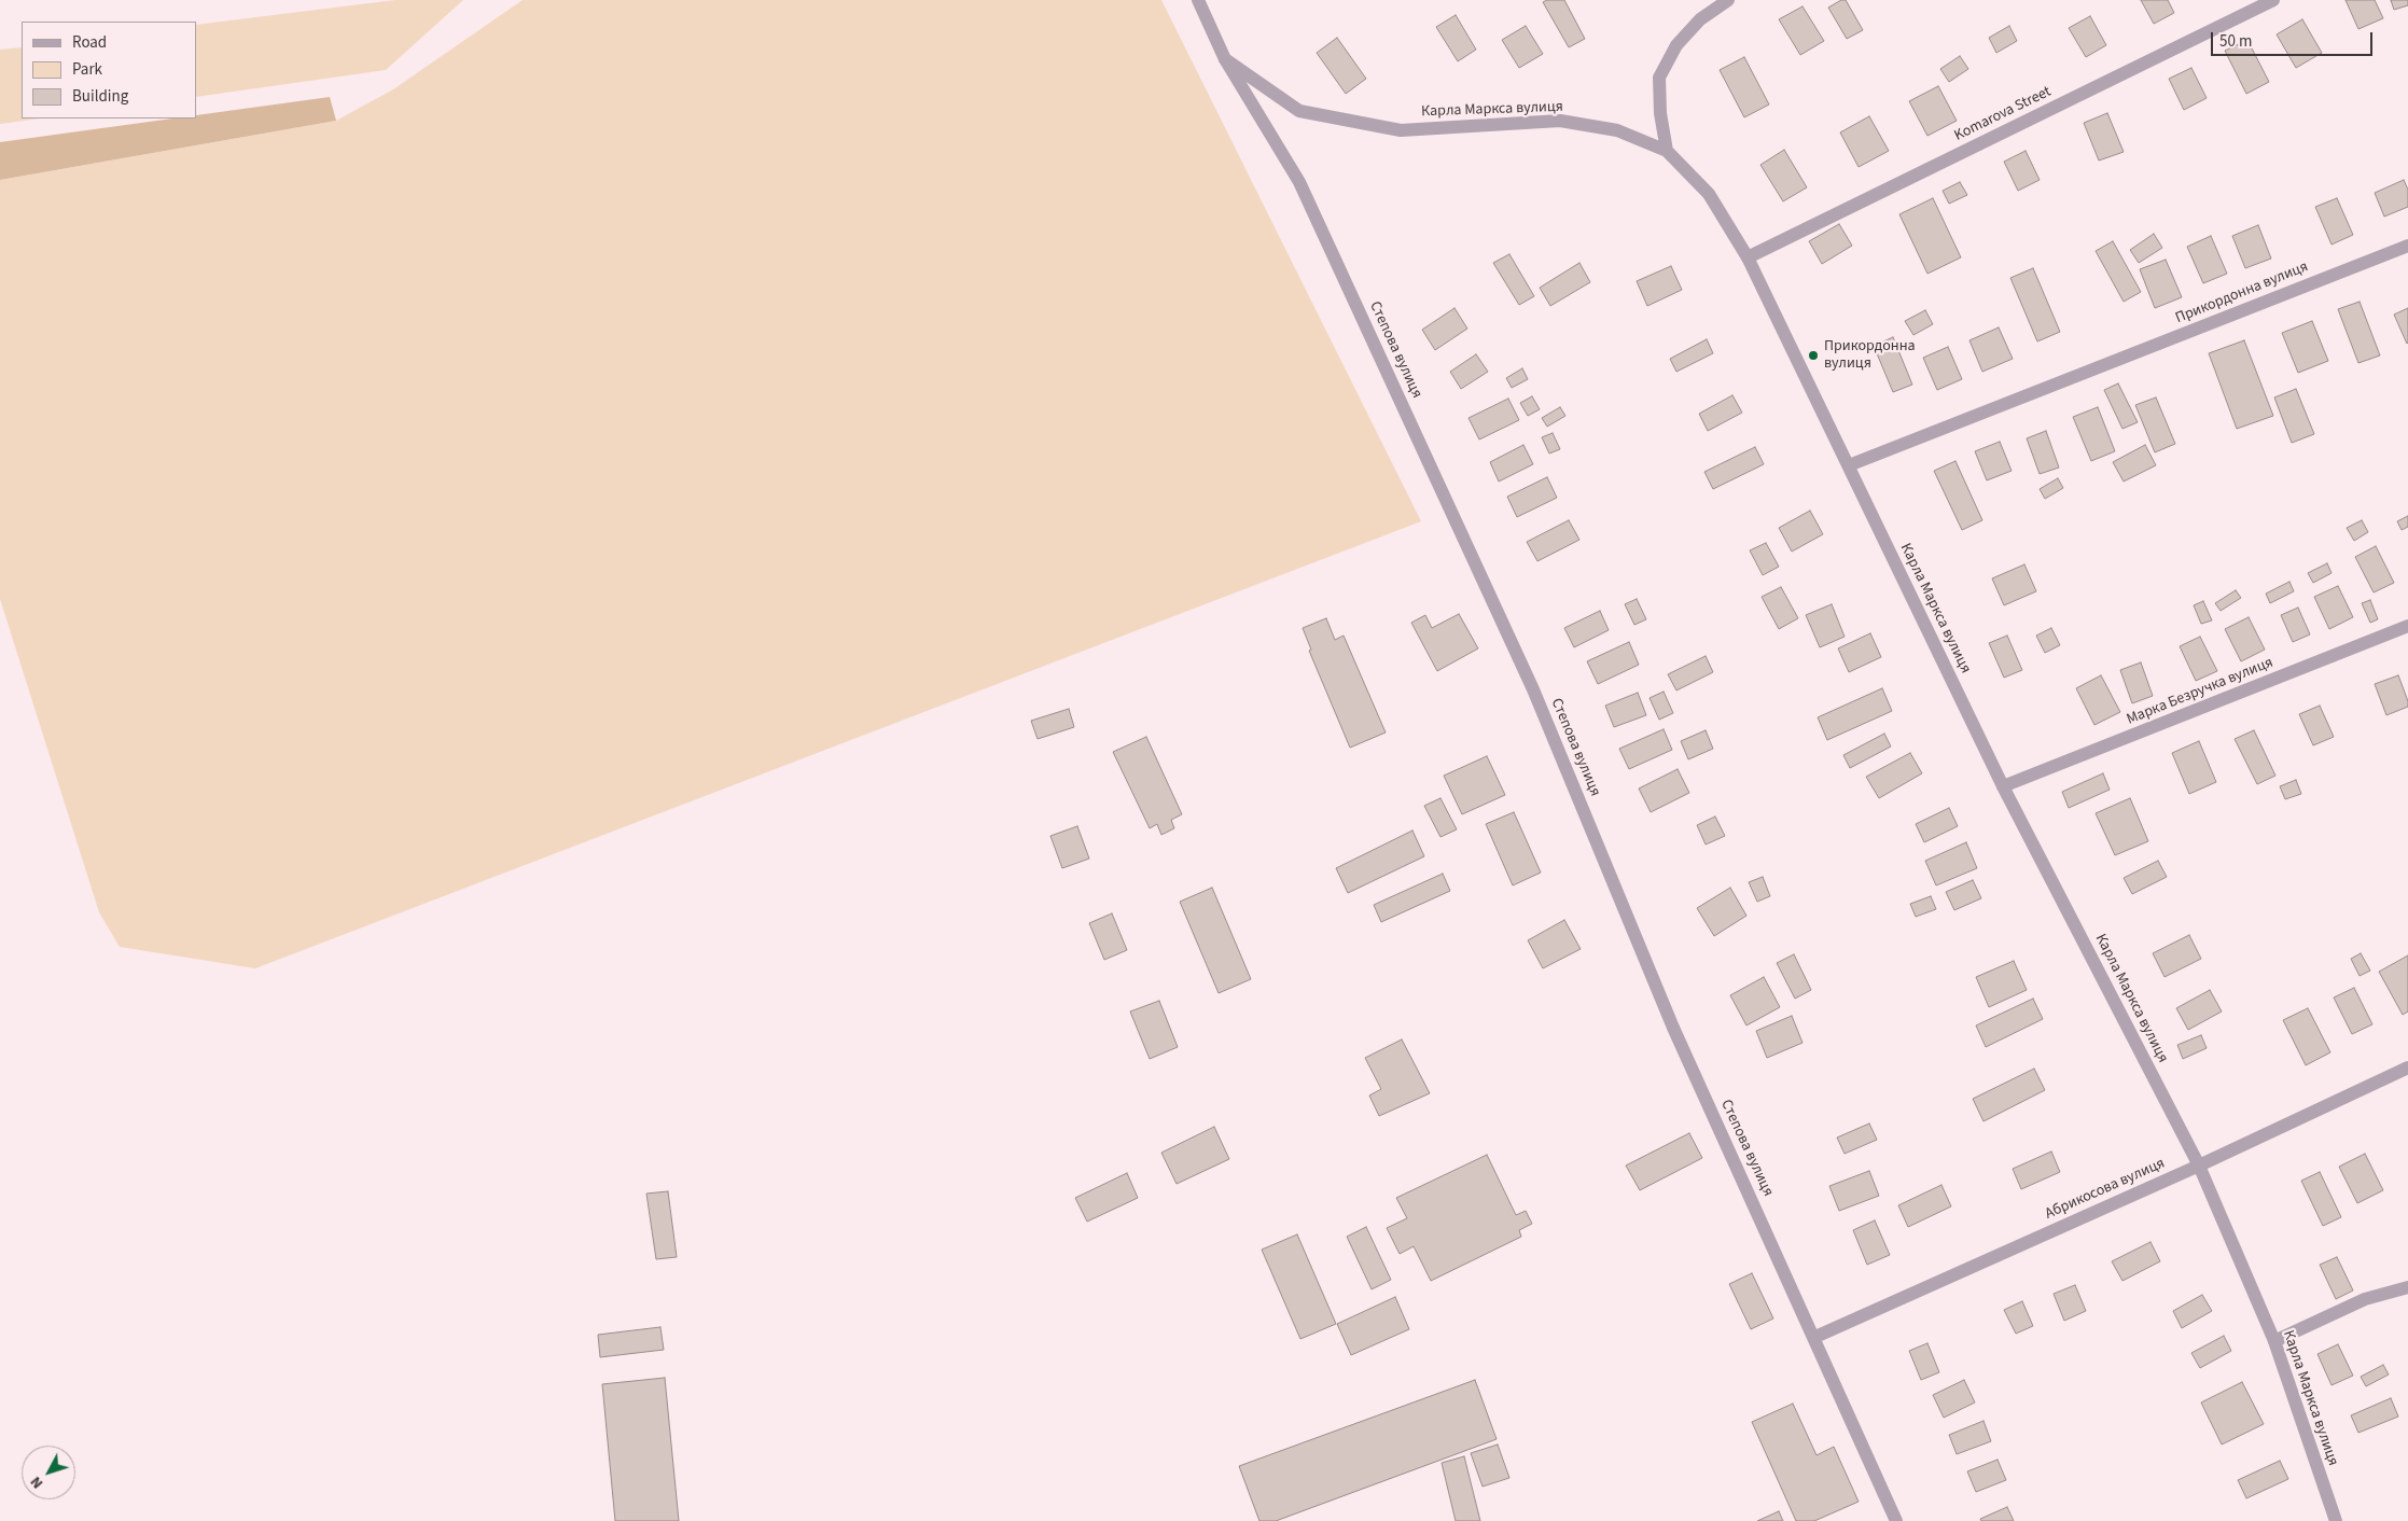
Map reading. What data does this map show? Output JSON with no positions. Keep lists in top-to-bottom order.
{
  "streets": {
    "street": [
      "Карла Маркса вулиця",
      "Komarova Street",
      "Прикордонна вулиця",
      "Степова вулиця",
      "Марка Безручка вулиця",
      "Абрикосова вулиця"
    ]
  },
  "crossings": [
    ["Карла Маркса вулиця", "Komarova Street"],
    ["Карла Маркса вулиця", "Прикордонна вулиця"],
    ["Карла Маркса вулиця", "Степова вулиця"],
    ["Карла Маркса вулиця", "Марка Безручка вулиця"],
    ["Карла Маркса вулиця", "Абрикосова вулиця"],
    ["Степова вулиця", "Абрикосова вулиця"]
  ],
  "places": ["Прикордонна вулиця"],
  "legend": ["Road", "Park", "Building"],
  "scale_bar": "50 m",
  "north": "bottom left"
}
